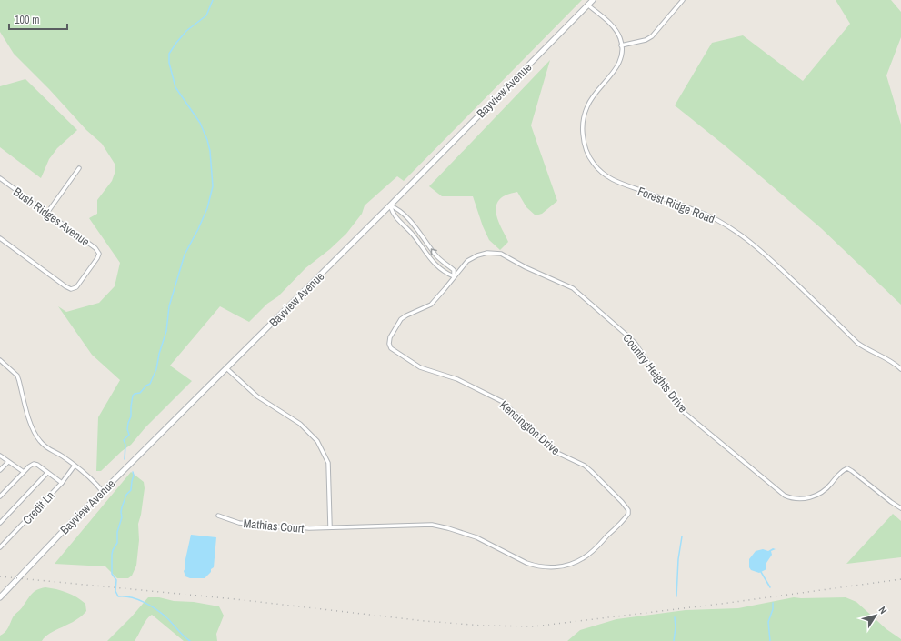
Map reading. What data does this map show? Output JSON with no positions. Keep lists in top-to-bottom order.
{
  "streets": {
    "main road": ["Bayview Avenue"],
    "street": [
      "Forest Ridge Road",
      "Bush Ridges Avenue",
      "Country Heights Drive",
      "Kensington Drive",
      "Credit Ln",
      "Mathias Court"
    ]
  },
  "crossings": [
    ["Country Heights Drive", "Kensington Drive"],
    ["Kensington Drive", "Mathias Court"]
  ],
  "scale_bar": "100 m",
  "north": "top right"
}
